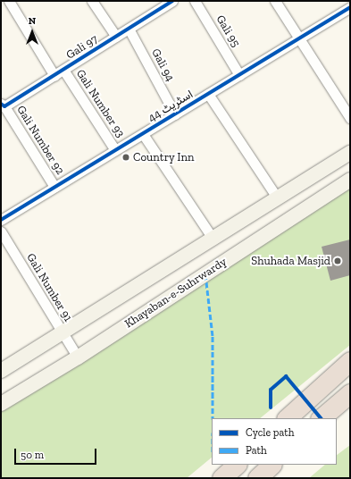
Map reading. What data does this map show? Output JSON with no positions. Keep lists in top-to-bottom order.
{
  "streets": {
    "main road": ["Khayaban-e-Suhrwardy"],
    "street": [
      "Gali 95",
      "Gali 97",
      "Gali 94",
      "Gali Number 93",
      "اسٹریٹ 44",
      "Gali Number 92",
      "Gali Number 91"
    ]
  },
  "crossings": [
    ["Gali 95", "اسٹریٹ 44"],
    ["Gali 97", "Gali 94"],
    ["Gali 97", "Gali Number 93"],
    ["Gali 97", "Gali Number 92"],
    ["Gali 94", "اسٹریٹ 44"],
    ["Gali Number 93", "اسٹریٹ 44"],
    ["اسٹریٹ 44", "Gali Number 92"],
    ["Gali Number 91", "Khayaban-e-Suhrwardy"]
  ],
  "places": ["Country Inn", "Shuhada Masjid"],
  "legend": ["Cycle path", "Path"],
  "scale_bar": "50 m",
  "north": "top"
}
